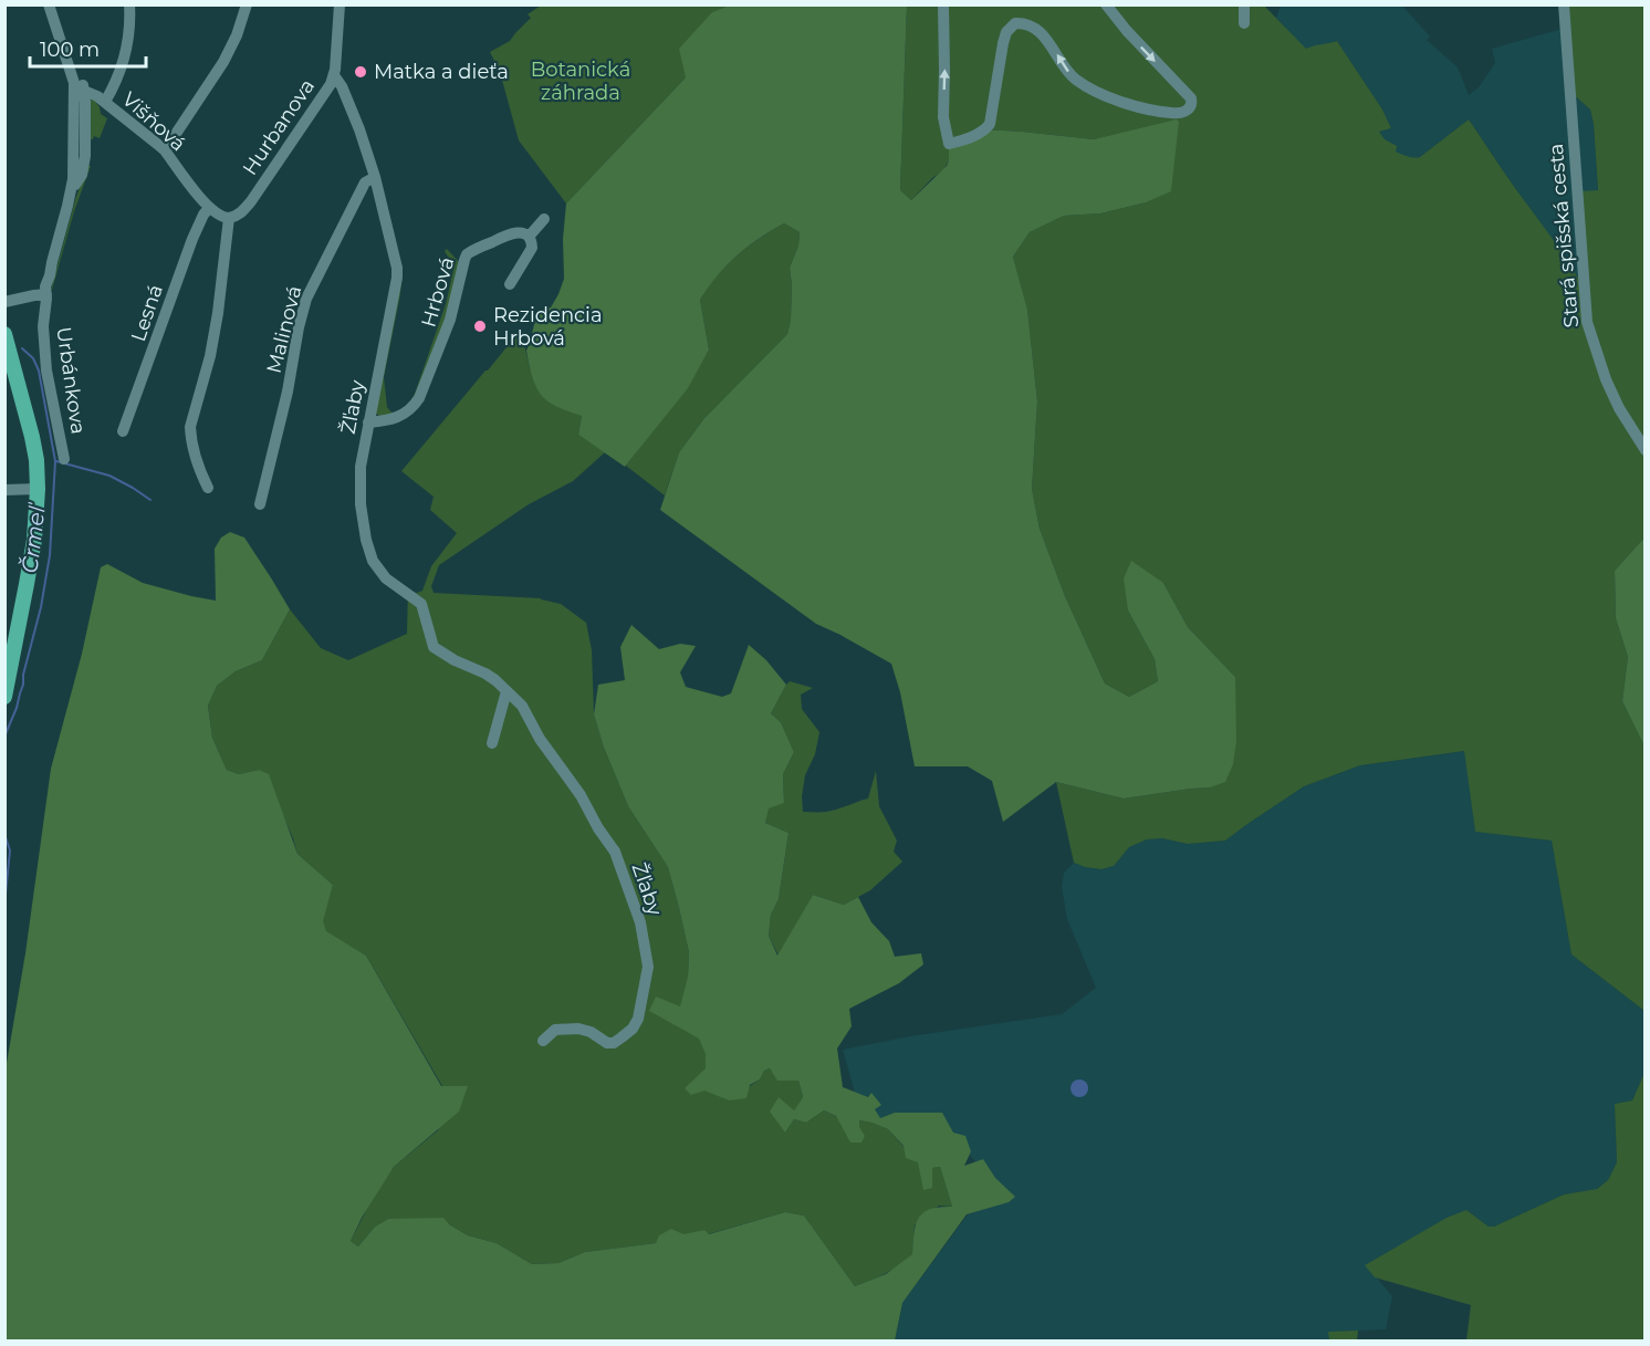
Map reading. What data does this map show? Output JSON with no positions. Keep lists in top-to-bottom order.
{
  "streets": {
    "street": [
      "Višňová",
      "Hurbanova",
      "Stará spišská cesta",
      "Hrbová",
      "Lesná",
      "Malinová",
      "Urbánkova",
      "Žľaby"
    ]
  },
  "crossings": [
    ["Višňová", "Hurbanova"],
    ["Višňová", "Lesná"],
    ["Višňová", "Urbánkova"],
    ["Hurbanova", "Žľaby"],
    ["Hrbová", "Žľaby"],
    ["Malinová", "Žľaby"]
  ],
  "water": ["Črmeľ"],
  "parks": ["Botanická záhrada"],
  "places": ["Matka a dieťa", "Rezidencia Hrbová"],
  "scale_bar": "100 m"
}
